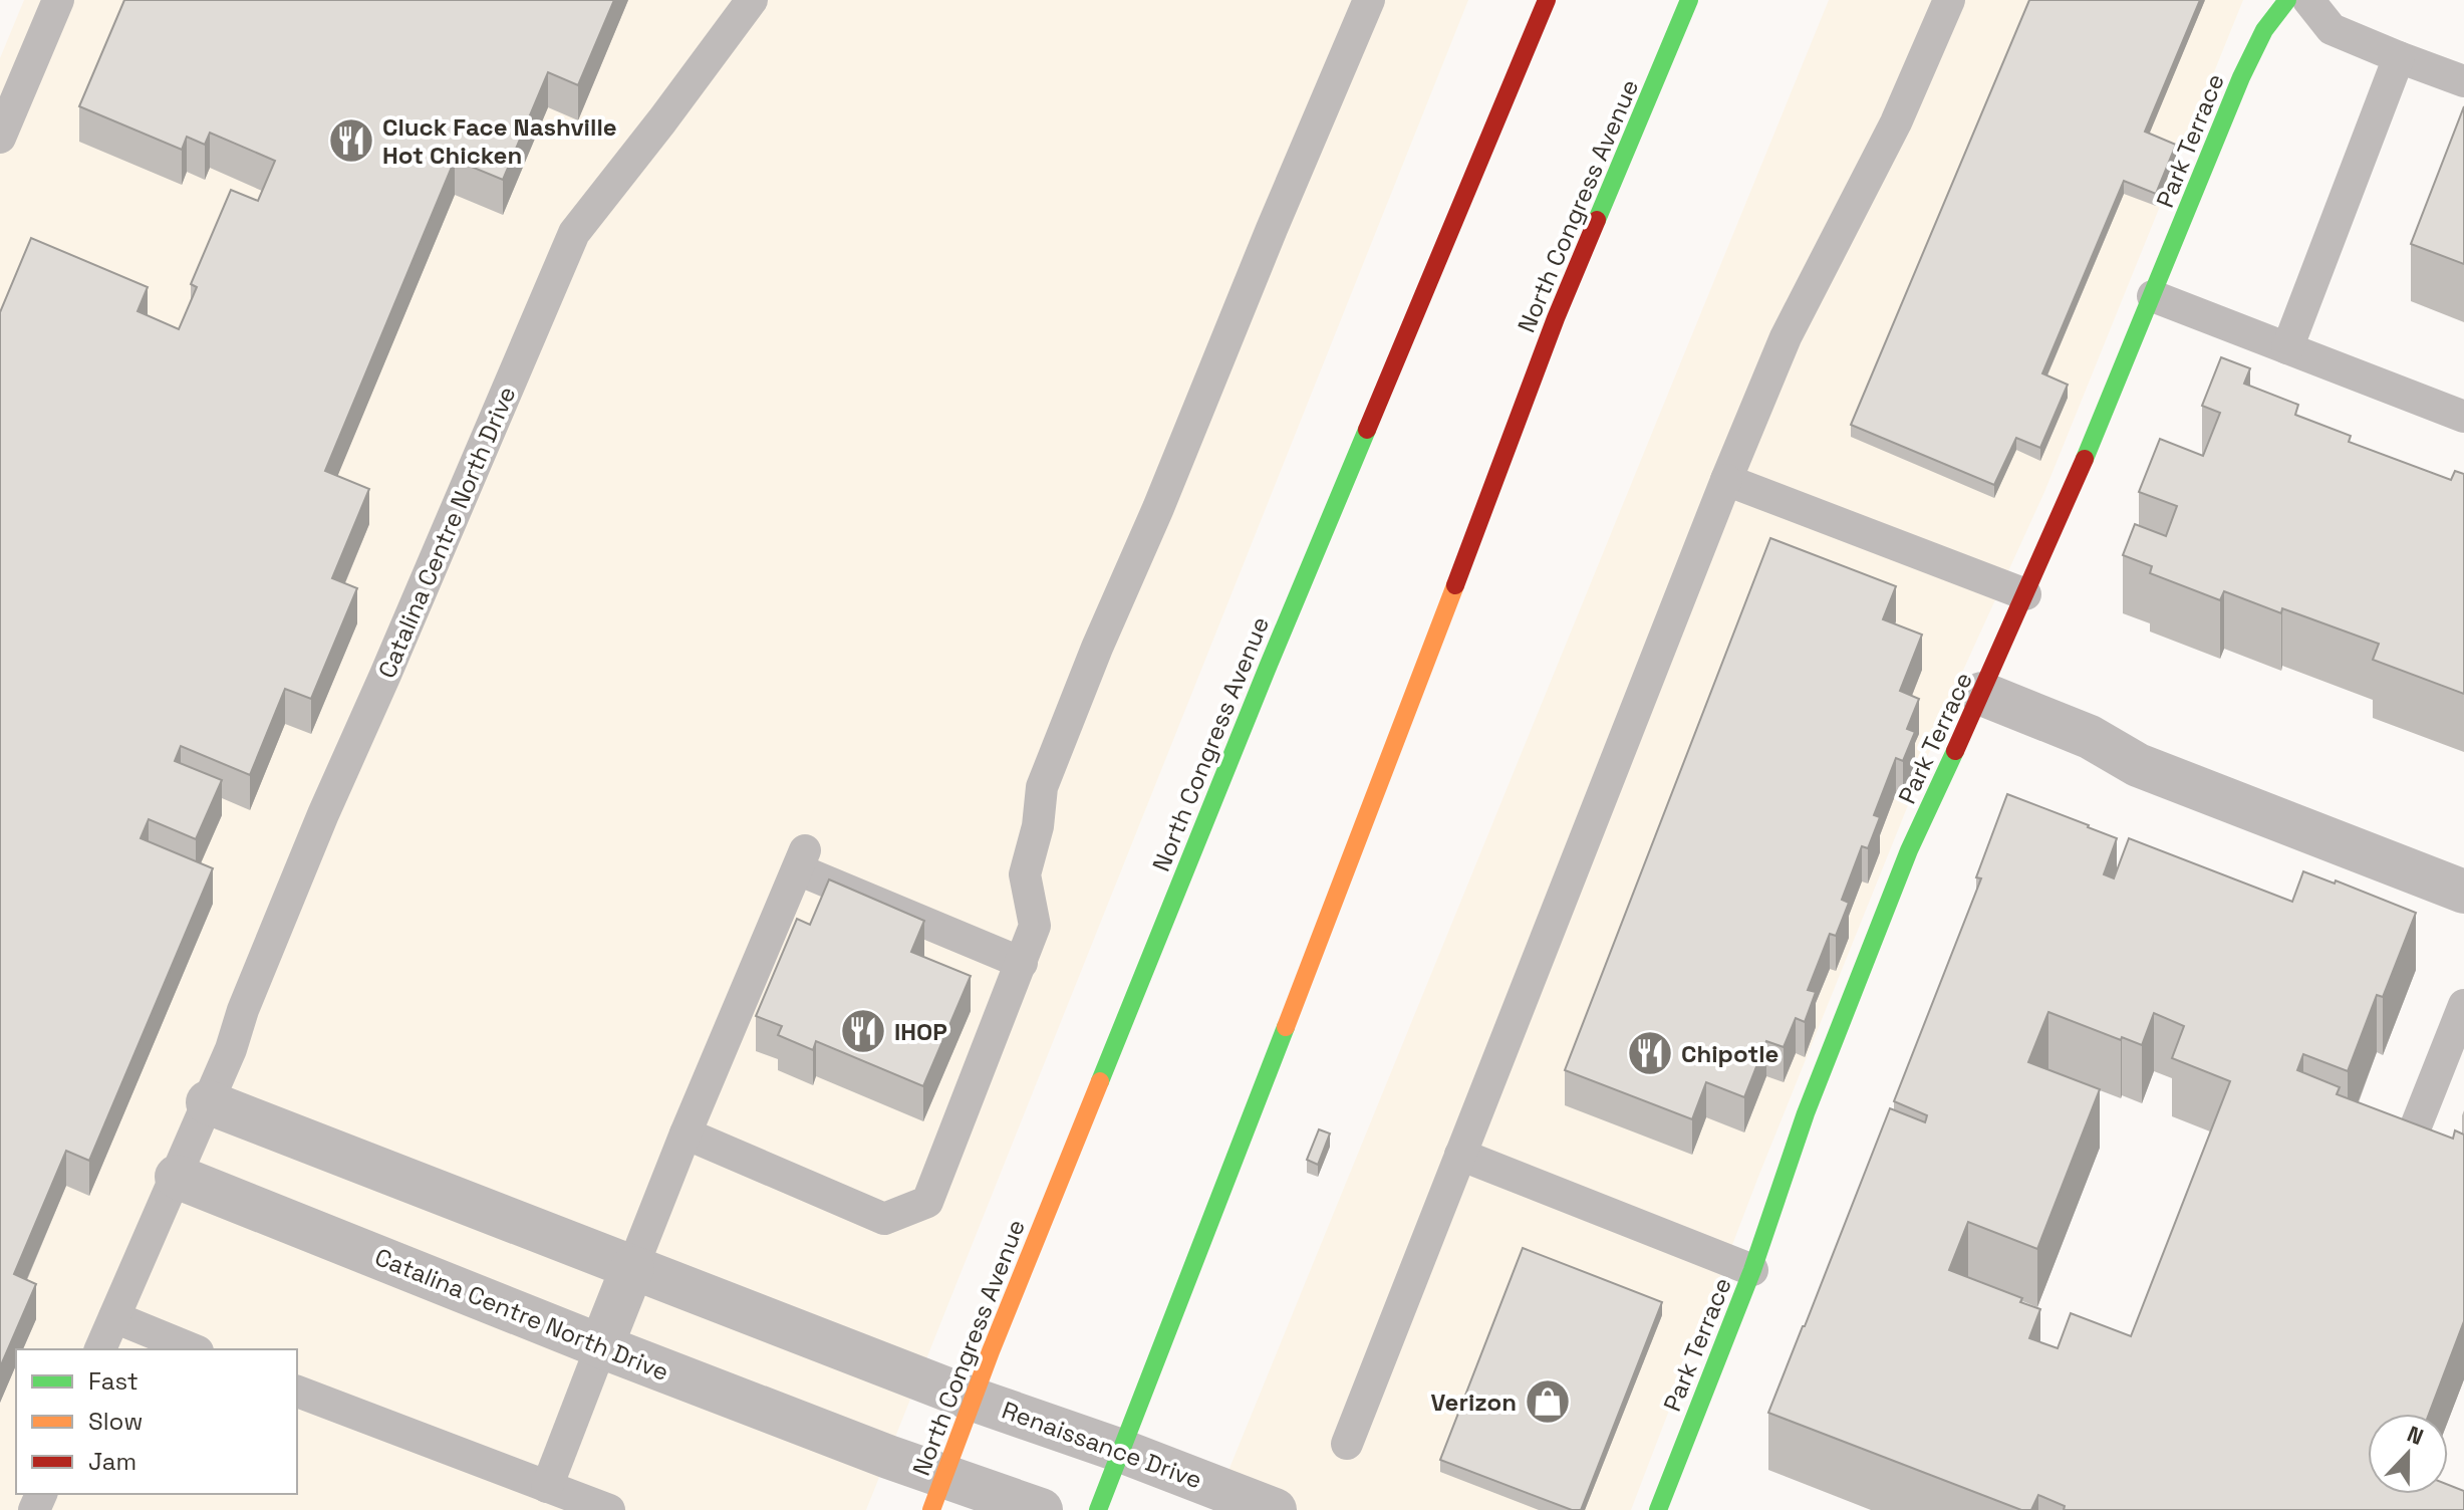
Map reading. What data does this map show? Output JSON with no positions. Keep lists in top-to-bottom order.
{
  "streets": {
    "main road": ["Park Terrace", "North Congress Avenue"],
    "street": ["Catalina Centre North Drive", "Renaissance Drive"]
  },
  "crossings": [
    ["North Congress Avenue", "Catalina Centre North Drive"],
    ["North Congress Avenue", "Renaissance Drive"]
  ],
  "places": {
    "restaurant": ["Cluck Face Nashville Hot Chicken", "IHOP", "Chipotle"],
    "shop": ["Verizon"]
  },
  "legend": ["Fast", "Slow", "Jam"],
  "north": "top"
}
